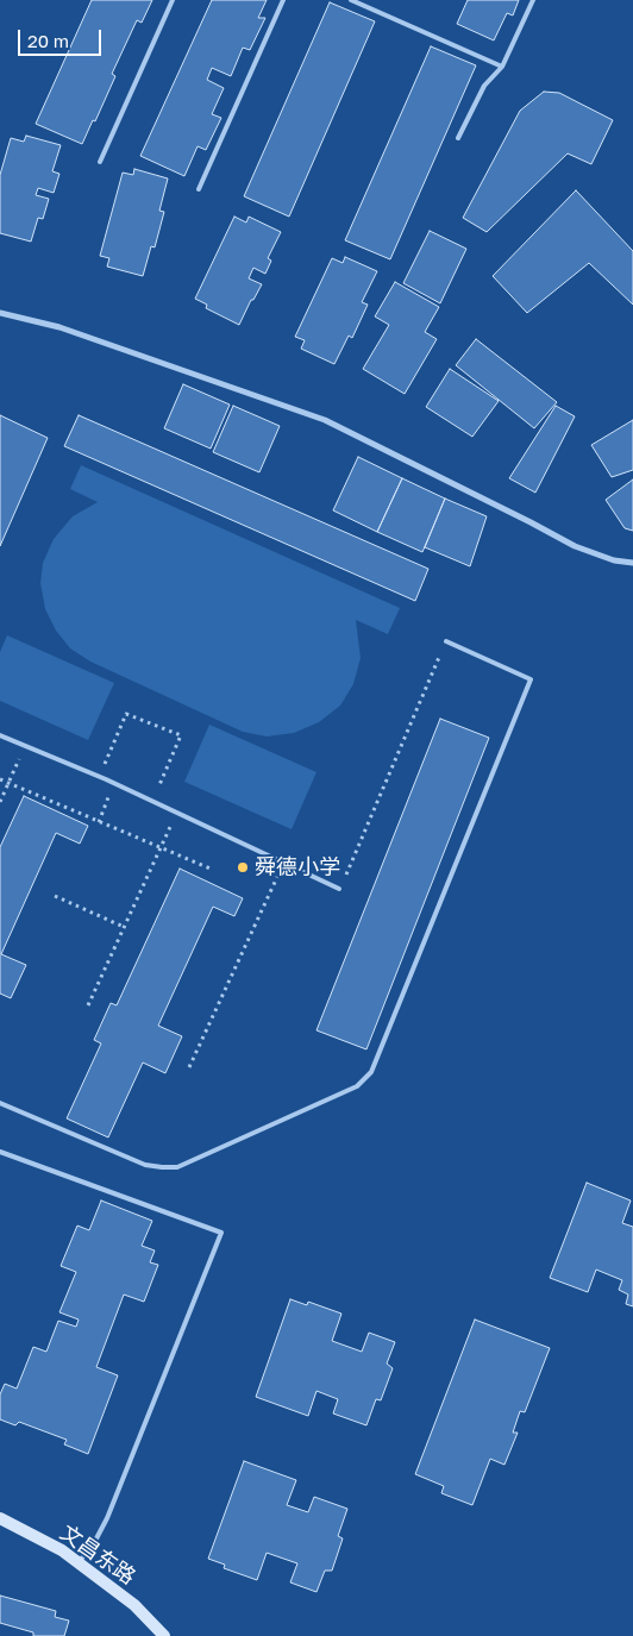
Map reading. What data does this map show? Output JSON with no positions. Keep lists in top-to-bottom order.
{
  "streets": {
    "street": ["文昌东路"]
  },
  "places": ["舜德小学"],
  "scale_bar": "20 m"
}
